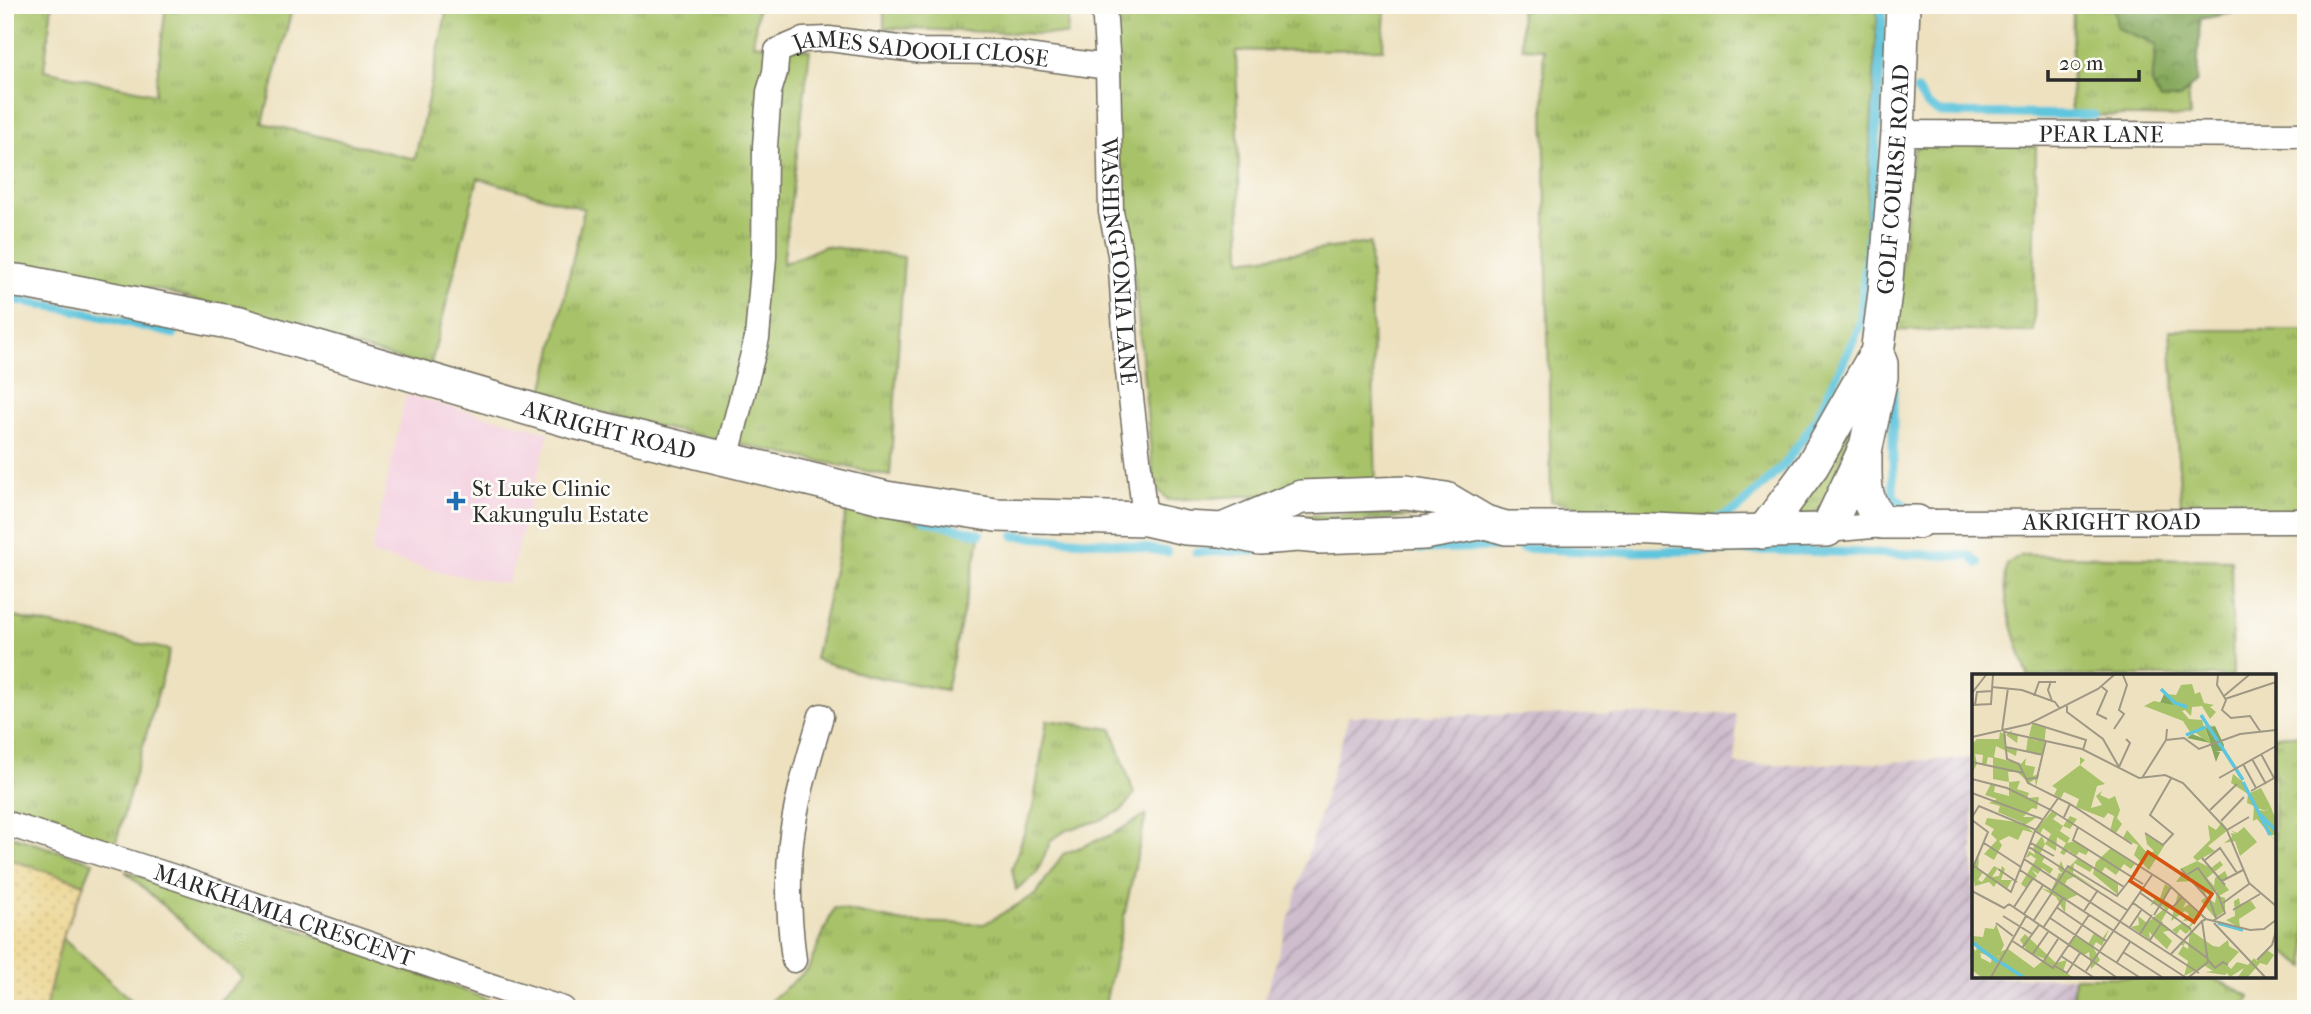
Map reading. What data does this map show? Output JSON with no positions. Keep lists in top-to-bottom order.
{
  "streets": {
    "street": [
      "JAMES SADOOLI CLOSE",
      "PEAR LANE",
      "GOLF COURSE ROAD",
      "WASHINGTONIA LANE",
      "AKRIGHT ROAD",
      "MARKHAMIA CRESCENT"
    ]
  },
  "crossings": [
    ["JAMES SADOOLI CLOSE", "WASHINGTONIA LANE"],
    ["JAMES SADOOLI CLOSE", "AKRIGHT ROAD"],
    ["PEAR LANE", "GOLF COURSE ROAD"],
    ["GOLF COURSE ROAD", "AKRIGHT ROAD"],
    ["WASHINGTONIA LANE", "AKRIGHT ROAD"]
  ],
  "places": {
    "health": ["St Luke Clinic Kakungulu Estate"]
  },
  "scale_bar": "20 m"
}
